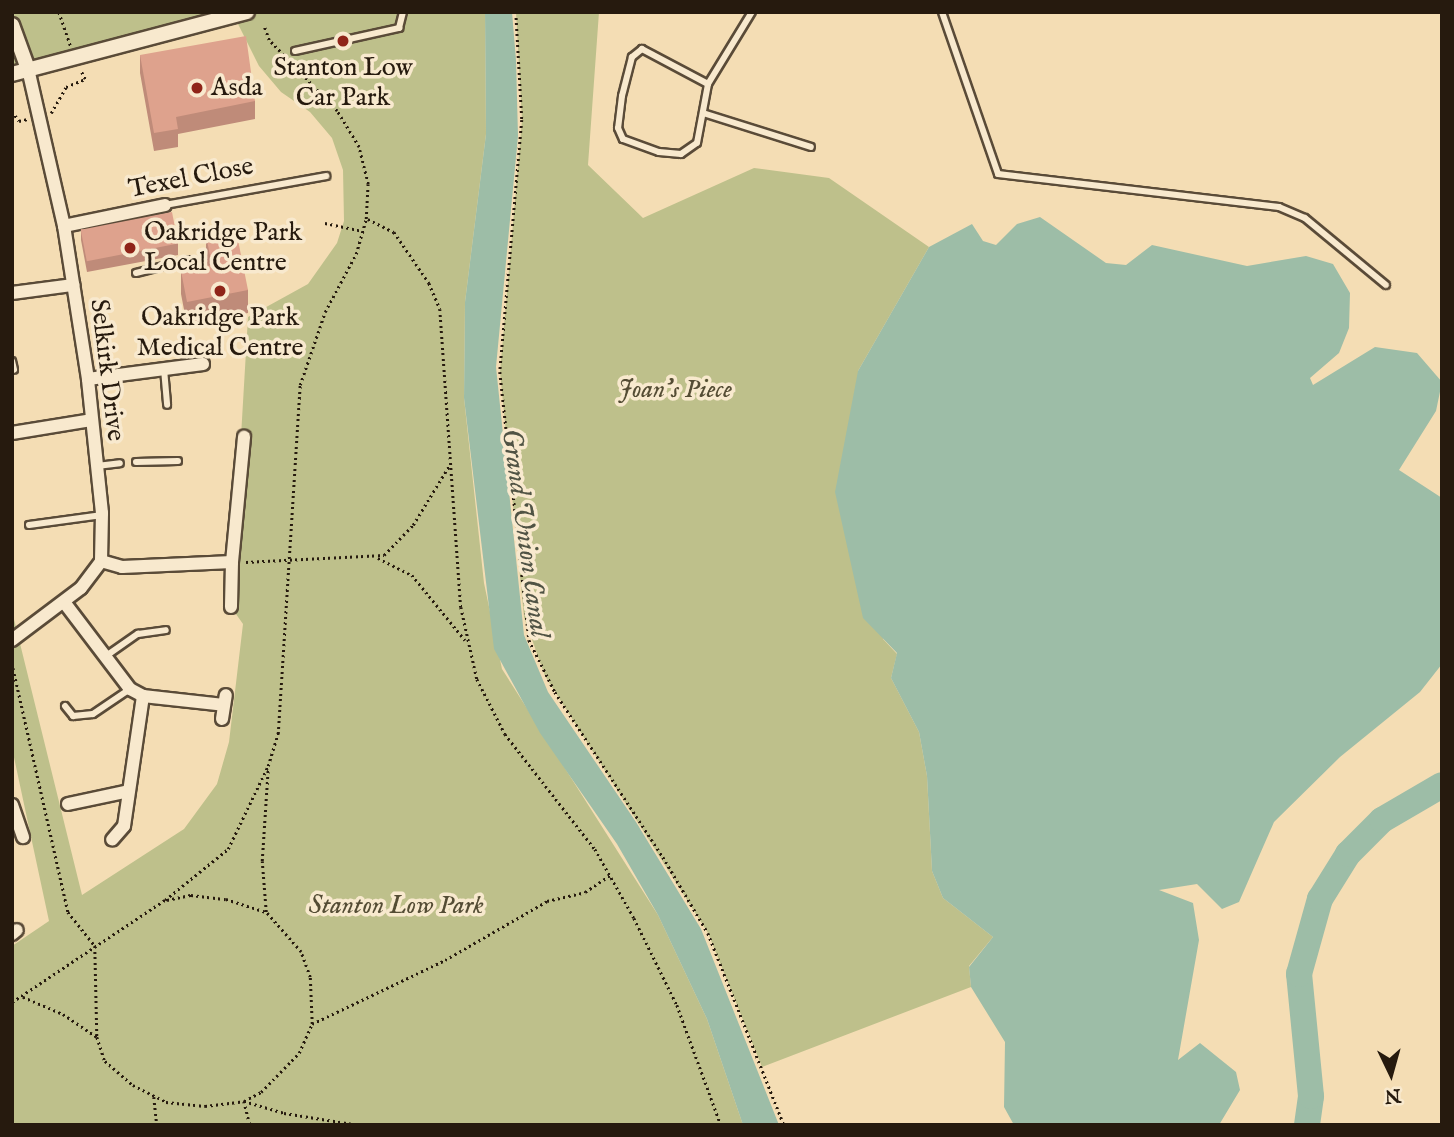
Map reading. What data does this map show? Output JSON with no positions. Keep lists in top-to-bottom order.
{
  "streets": {
    "street": ["Texel Close", "Selkirk Drive"]
  },
  "crossings": [
    ["Texel Close", "Selkirk Drive"]
  ],
  "water": ["Grand Union Canal"],
  "parks": ["Joan's Piece", "Stanton Low Park"],
  "places": [
    "Stanton Low Car Park",
    "Asda",
    "Oakridge Park Local Centre",
    "Oakridge Park Medical Centre"
  ],
  "north": "bottom"
}
